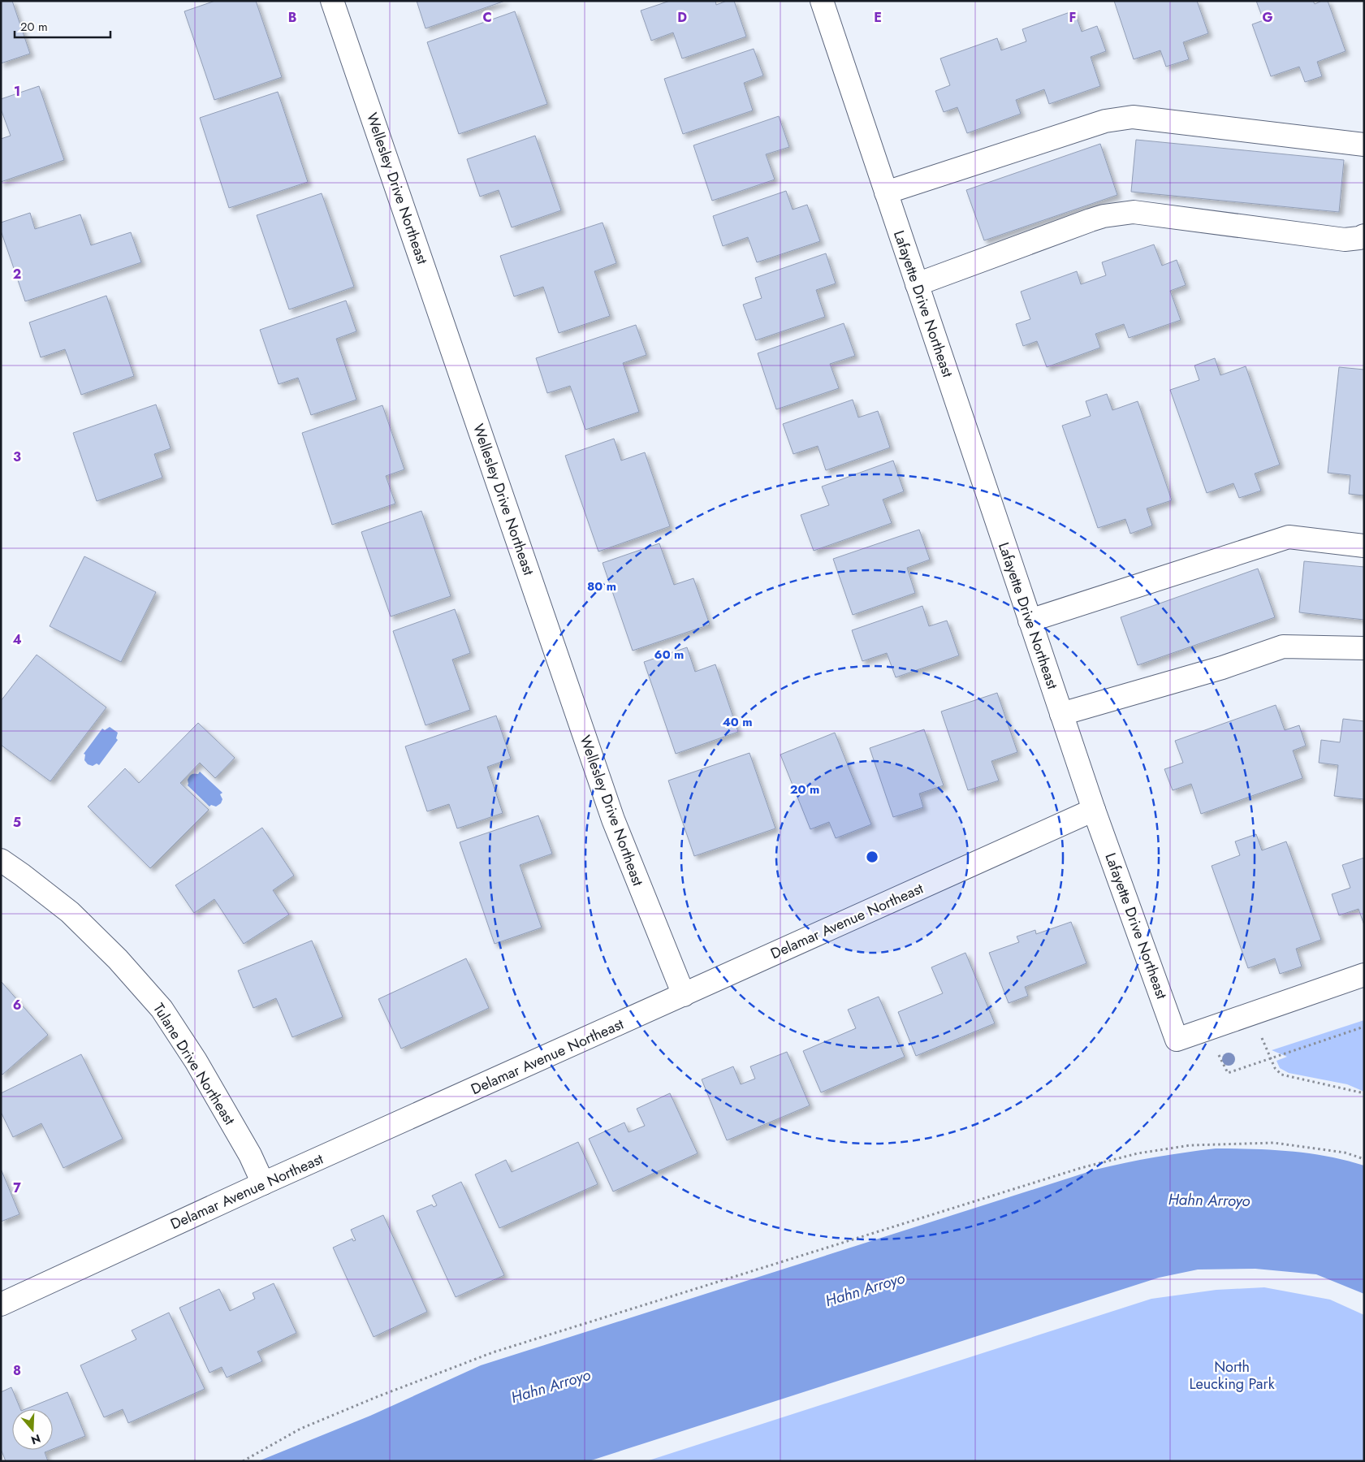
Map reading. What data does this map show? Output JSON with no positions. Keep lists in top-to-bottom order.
{
  "streets": {
    "street": [
      "Wellesley Drive Northeast",
      "Lafayette Drive Northeast",
      "Delamar Avenue Northeast",
      "Tulane Drive Northeast"
    ]
  },
  "crossings": [
    ["Wellesley Drive Northeast", "Delamar Avenue Northeast"],
    ["Lafayette Drive Northeast", "Delamar Avenue Northeast"],
    ["Delamar Avenue Northeast", "Tulane Drive Northeast"]
  ],
  "water": ["Hahn Arroyo"],
  "parks": ["North Leucking Park"],
  "scale_bar": "20 m",
  "north": "bottom",
  "grid": {
    "columns": [
      "B",
      "C",
      "D",
      "E",
      "F",
      "G"
    ],
    "rows": [
      "1",
      "2",
      "3",
      "4",
      "5",
      "6",
      "7",
      "8"
    ]
  },
  "rings": [
    "80 m",
    "60 m",
    "40 m",
    "20 m"
  ]
}
